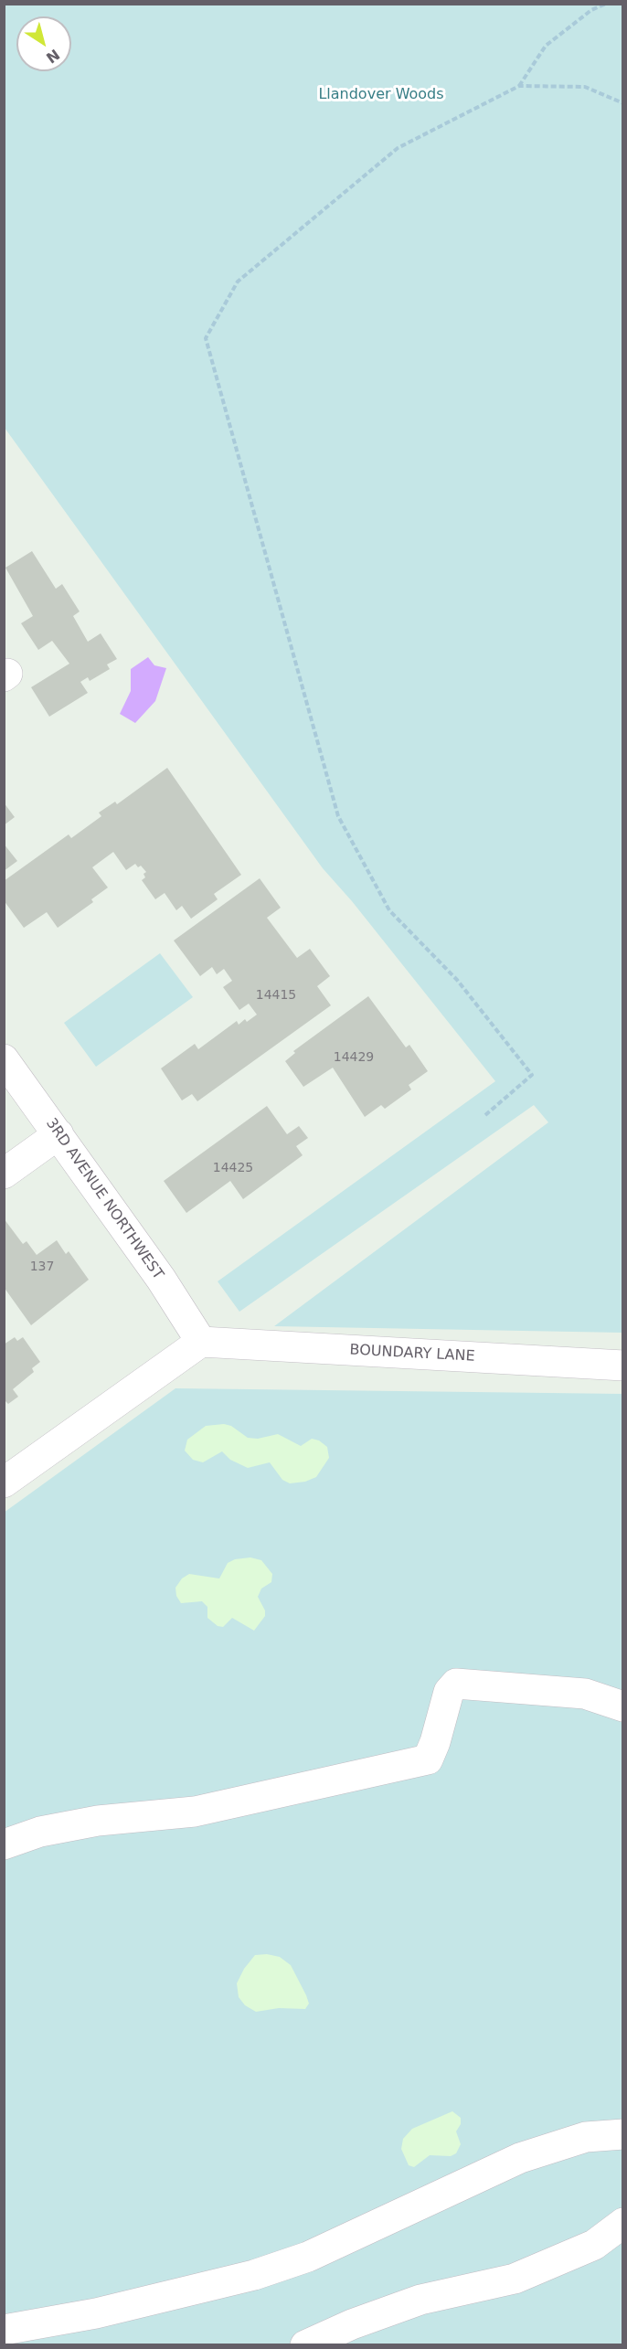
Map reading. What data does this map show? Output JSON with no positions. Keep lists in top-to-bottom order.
{
  "streets": {
    "street": ["3RD AVENUE NORTHWEST", "BOUNDARY LANE"]
  },
  "crossings": [
    ["3RD AVENUE NORTHWEST", "BOUNDARY LANE"]
  ],
  "parks": ["Llandover Woods"],
  "house_numbers": [
    "14415",
    "14429",
    "14425",
    "137"
  ],
  "north": "bottom right"
}
